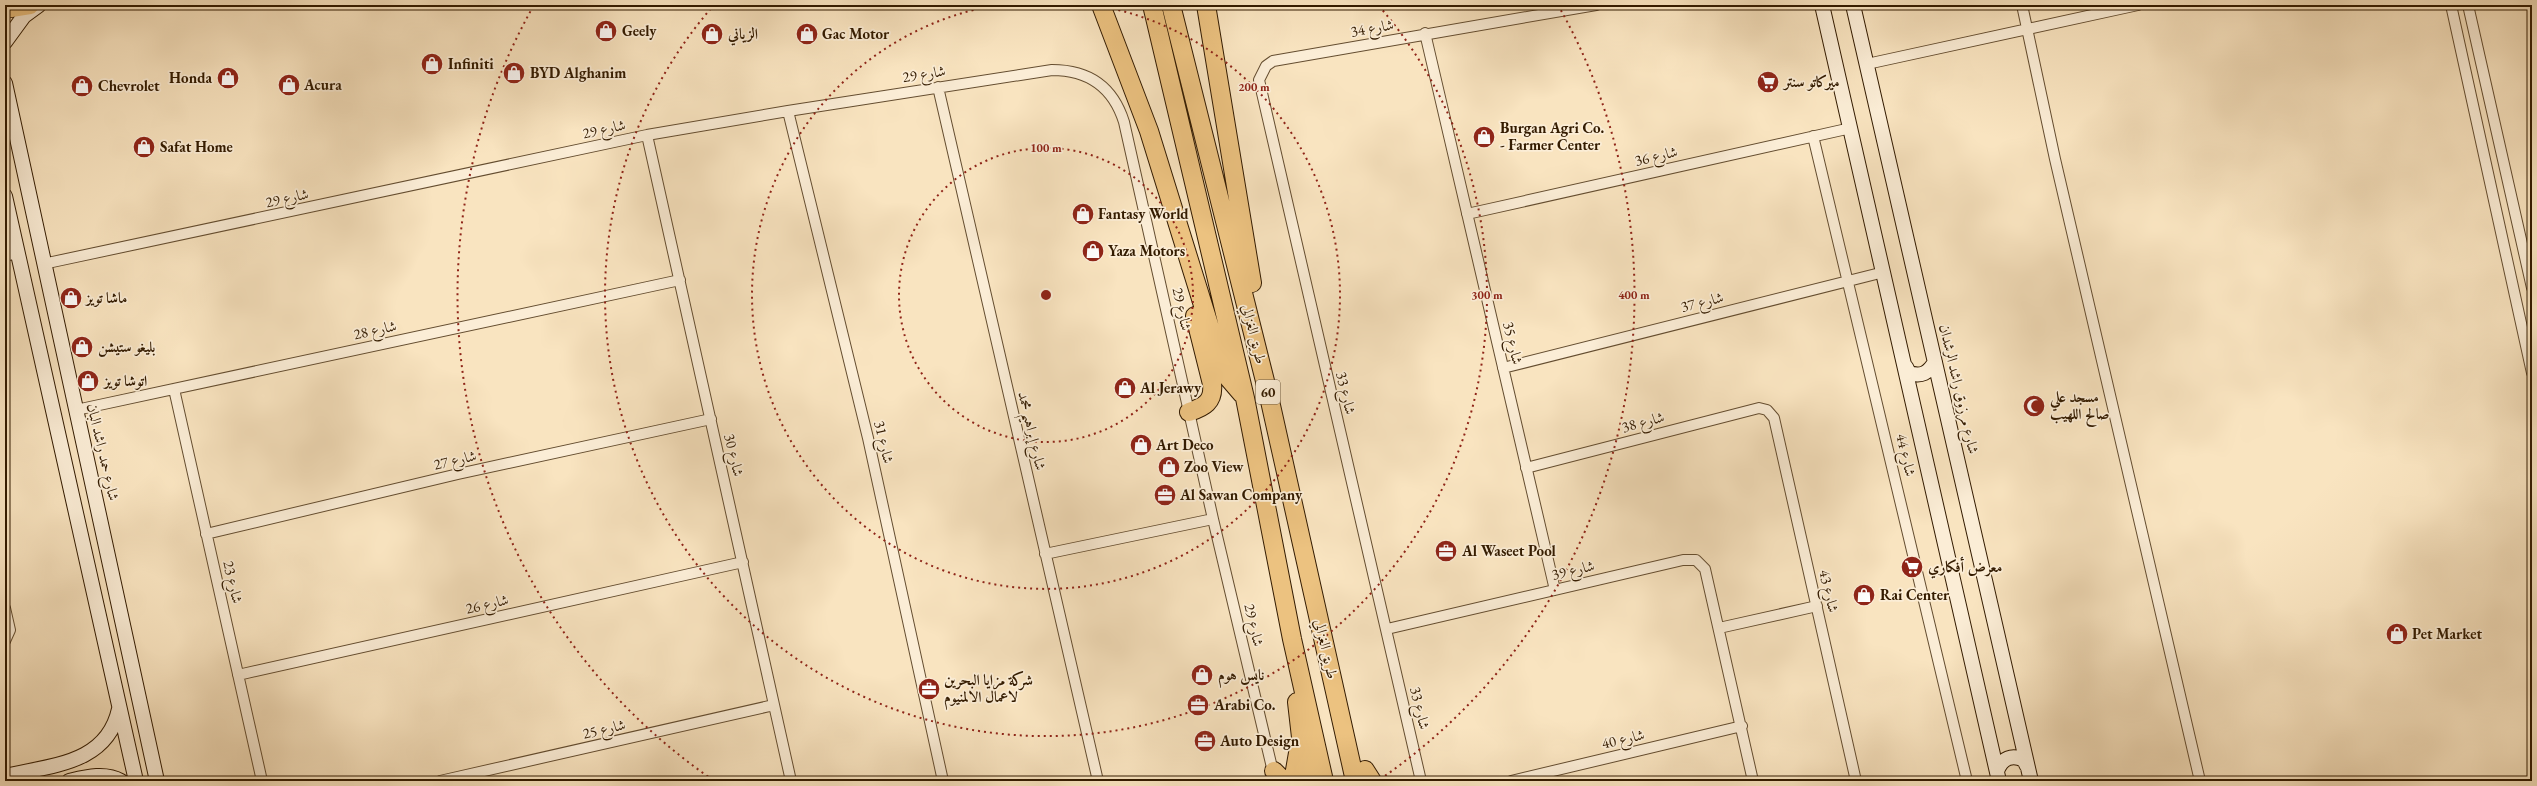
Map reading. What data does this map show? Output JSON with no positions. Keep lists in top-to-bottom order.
{
  "streets": {
    "highway": ["طريق الغزالي", "60"],
    "street": [
      "شارع 34",
      "شارع 29",
      "شارع 36",
      "شارع 37",
      "شارع 28",
      "شارع 35",
      "شارع مرزوق راشد الرشدان",
      "شارع 33",
      "شارع 38",
      "شارع إبراهيم محمد",
      "شارع 31",
      "شارع حمد راشد البان",
      "شارع 30",
      "شارع 44",
      "شارع 27",
      "شارع 39",
      "شارع 23",
      "شارع 43",
      "شارع 26",
      "شارع 25",
      "شارع 40"
    ]
  },
  "crossings": [
    ["شارع 34", "شارع 35"],
    ["شارع 34", "شارع 33"],
    ["شارع 29", "شارع إبراهيم محمد"],
    ["شارع 29", "شارع 31"],
    ["شارع 29", "شارع حمد راشد البان"],
    ["شارع 29", "شارع 30"],
    ["شارع 36", "شارع 35"],
    ["شارع 36", "شارع 44"],
    ["شارع 37", "شارع 35"],
    ["شارع 37", "شارع 44"],
    ["شارع 28", "شارع حمد راشد البان"],
    ["شارع 28", "شارع 30"],
    ["شارع 28", "شارع 23"],
    ["شارع 35", "شارع 38"],
    ["شارع 35", "شارع 39"],
    ["شارع 33", "شارع 39"],
    ["شارع 38", "شارع 43"],
    ["شارع 30", "شارع 27"],
    ["شارع 30", "شارع 26"],
    ["شارع 30", "شارع 25"],
    ["شارع 27", "شارع 23"],
    ["شارع 39", "شارع 40"],
    ["شارع 23", "شارع 26"]
  ],
  "places": {
    "shop": [
      "Geely",
      "الزياني",
      "Gac Motor",
      "Infiniti",
      "BYD Alghanim",
      "Honda",
      "Acura",
      "Chevrolet",
      "Burgan Agri Co. - Farmer Center",
      "Safat Home",
      "Fantasy World",
      "Yaza Motors",
      "ماشا تويز",
      "بليغو ستيشن",
      "اتوشا تويز",
      "Al Jerawy",
      "Art Deco",
      "Zoo View",
      "Rai Center",
      "Pet Market",
      "نايس هوم"
    ],
    "supermarket": ["ميركاتو سنتر", "معرض أفكاري"],
    "mosque": ["مسجد علي صالح اللهيب"],
    "office": [
      "Al Sawan Company",
      "Al Waseet Pool",
      "شركة مزايا البحرين لاعمال الالمنيوم",
      "Arabi Co.",
      "Auto Design"
    ]
  },
  "rings": [
    "200 m",
    "100 m",
    "300 m",
    "400 m"
  ]
}
